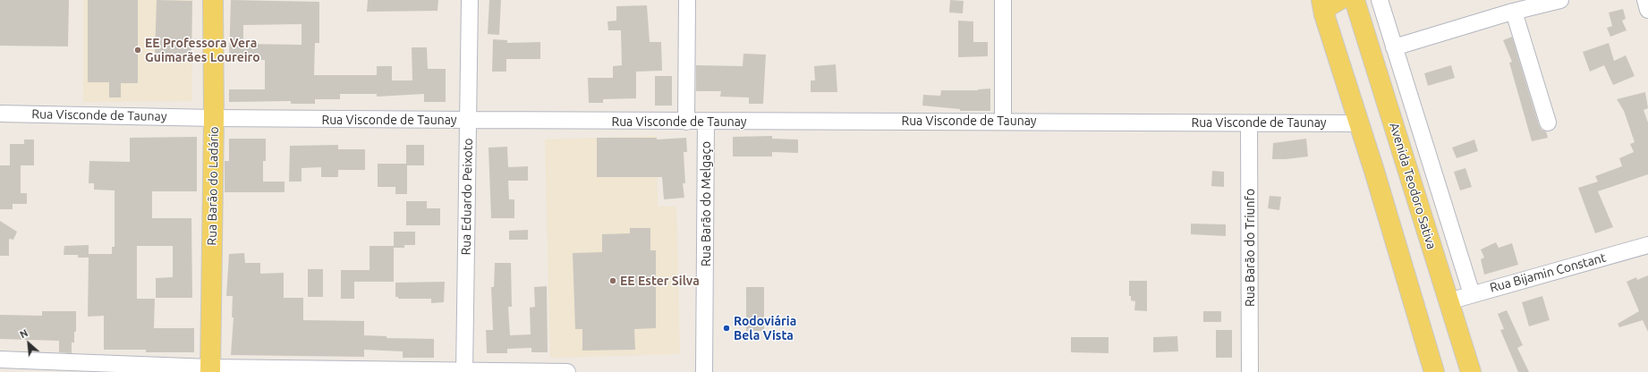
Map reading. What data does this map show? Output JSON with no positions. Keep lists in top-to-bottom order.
{
  "streets": {
    "main road": ["Rua Barão do Ladário", "Avenida Teodoro Sativa"],
    "street": [
      "Rua Visconde de Taunay",
      "Rua Eduardo Peixoto",
      "Rua Barão do Melgaço",
      "Rua Barão do Triunfo",
      "Rua Bijamin Constant"
    ]
  },
  "crossings": [
    ["Rua Visconde de Taunay", "Rua Barão do Ladário"],
    ["Rua Visconde de Taunay", "Rua Eduardo Peixoto"],
    ["Rua Visconde de Taunay", "Rua Barão do Melgaço"],
    ["Rua Visconde de Taunay", "Rua Barão do Triunfo"],
    ["Avenida Teodoro Sativa", "Rua Bijamin Constant"]
  ],
  "places": ["EE Professora Vera Guimarães Loureiro", "EE Ester Silva", "Rodoviária Bela Vista"],
  "north": "top left"
}
